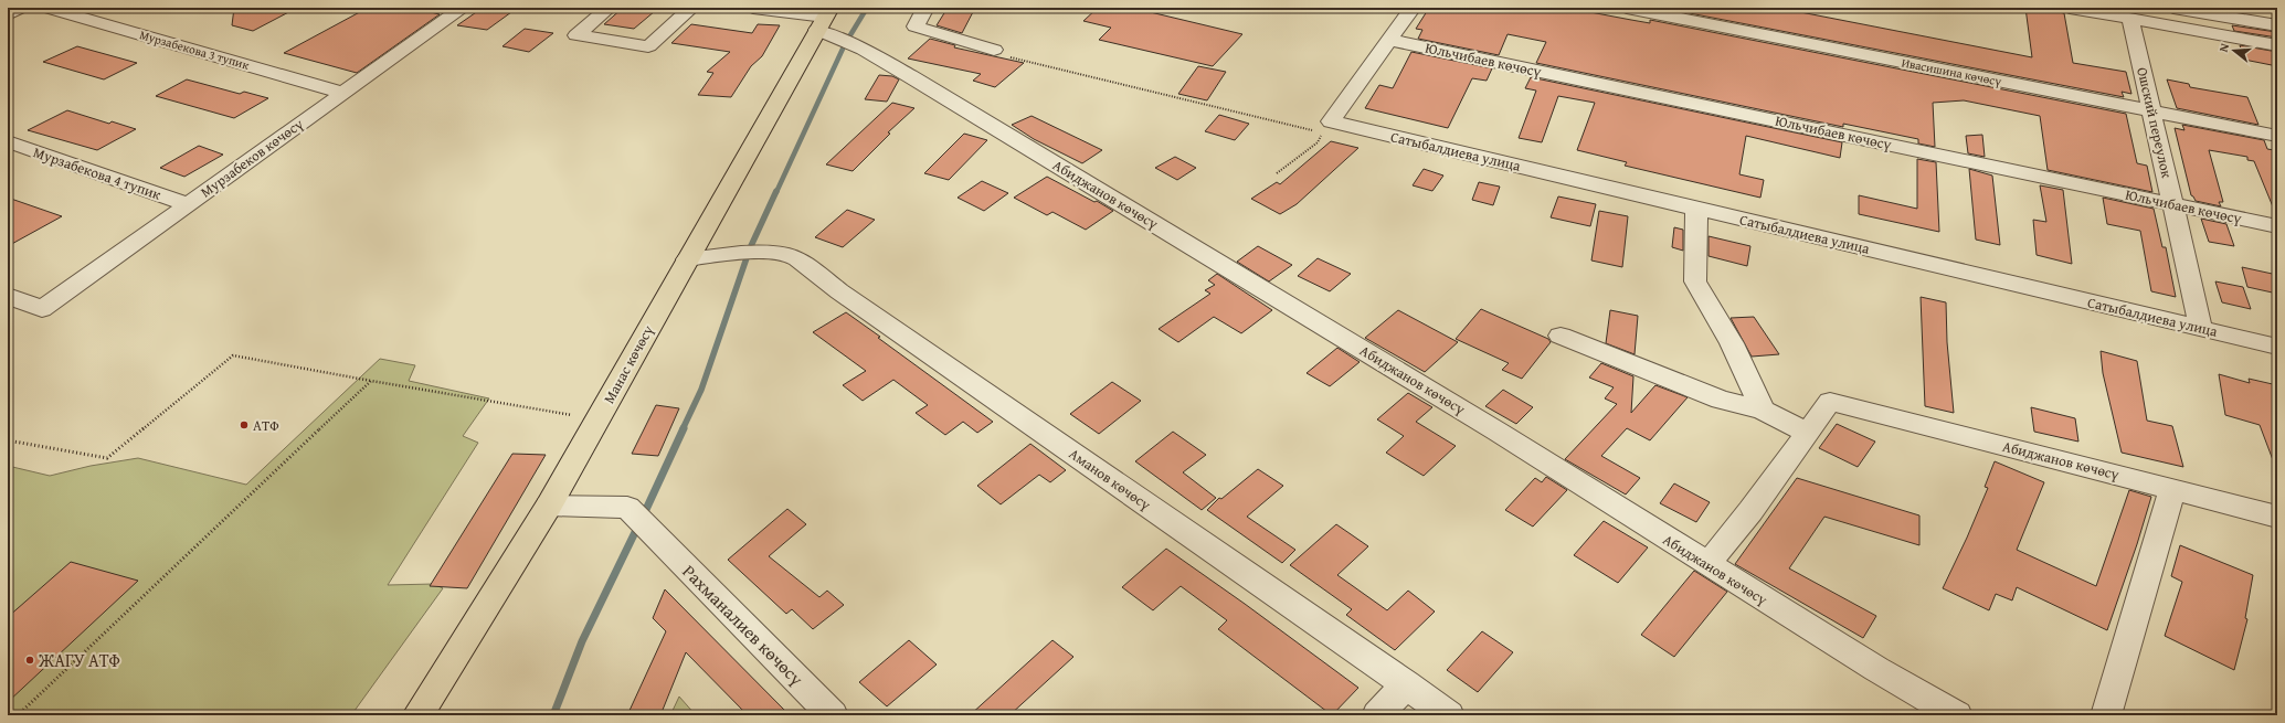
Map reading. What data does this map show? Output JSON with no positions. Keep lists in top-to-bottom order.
{
  "streets": {
    "main road": ["Манас көчөсү"],
    "street": [
      "Мурзабекова 3 тупик",
      "Юльчибаев көчөсү",
      "Ивасишина көчөсү",
      "Ошский переулок",
      "Сатыбалдиева улица",
      "Мурзабеков көчөсү",
      "Мурзабекова 4 тупик",
      "Абиджанов көчөсү",
      "Аманов көчөсү",
      "Рахманалиев көчөсү"
    ]
  },
  "crossings": [
    ["Мурзабекова 3 тупик", "Мурзабеков көчөсү"],
    ["Юльчибаев көчөсү", "Ошский переулок"],
    ["Ивасишина көчөсү", "Ошский переулок"],
    ["Ошский переулок", "Сатыбалдиева улица"],
    ["Мурзабеков көчөсү", "Мурзабекова 4 тупик"],
    ["Абиджанов көчөсү", "Манас көчөсү"],
    ["Манас көчөсү", "Аманов көчөсү"],
    ["Манас көчөсү", "Рахманалиев көчөсү"]
  ],
  "places": ["АТФ", "ЖАГУ АТФ"],
  "north": "left"
}
